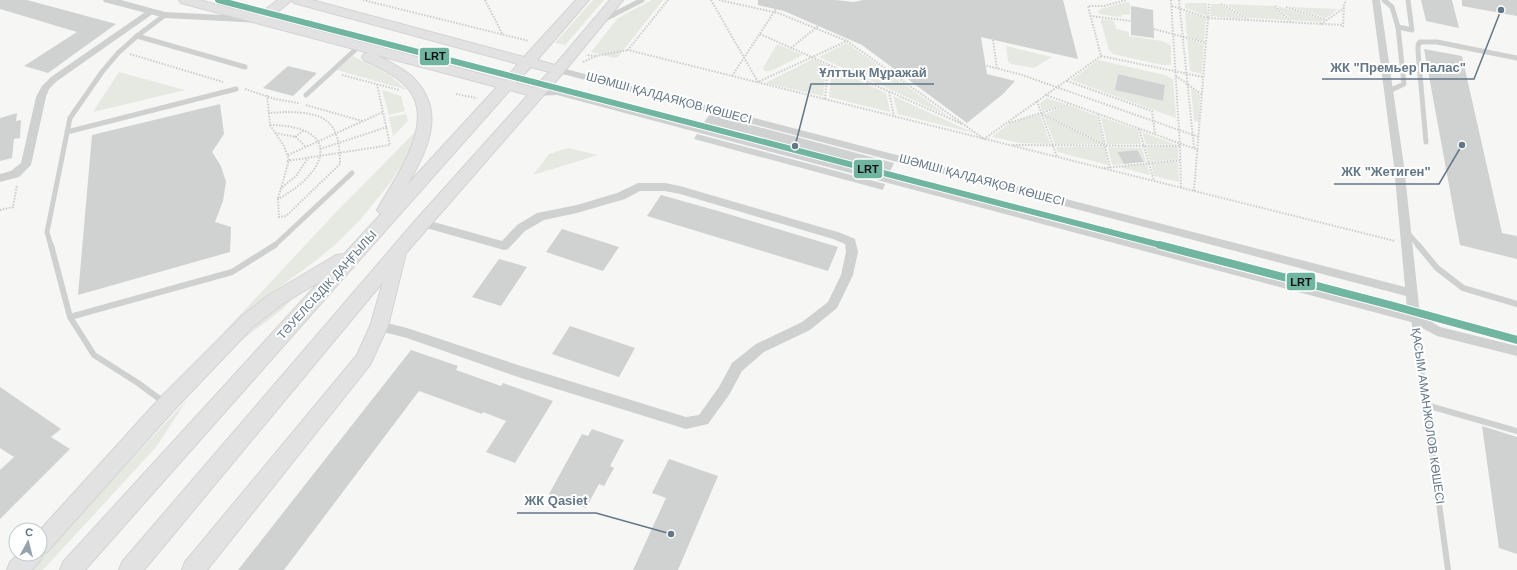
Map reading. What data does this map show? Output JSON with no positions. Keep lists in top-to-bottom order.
{
  "streets": {
    "main road": ["ШӘМШІ ҚАЛДАЯҚОВ КӨШЕСІ", "ТӘУЕЛСІЗДІК ДАҢҒЫЛЫ"],
    "street": ["ҚАСЫМ АМАНЖОЛОВ КӨШЕСІ"]
  },
  "crossings": [
    ["ШӘМШІ ҚАЛДАЯҚОВ КӨШЕСІ", "ТӘУЕЛСІЗДІК ДАҢҒЫЛЫ"],
    ["ШӘМШІ ҚАЛДАЯҚОВ КӨШЕСІ", "ҚАСЫМ АМАНЖОЛОВ КӨШЕСІ"]
  ],
  "places": [
    "ЖК \"Премьер Палас\"",
    "ЖК \"Жетиген\"",
    "Ұлттық Мұражай",
    "ЖК Qasiet"
  ],
  "lines": ["transit line LRT"],
  "north": "top"
}
